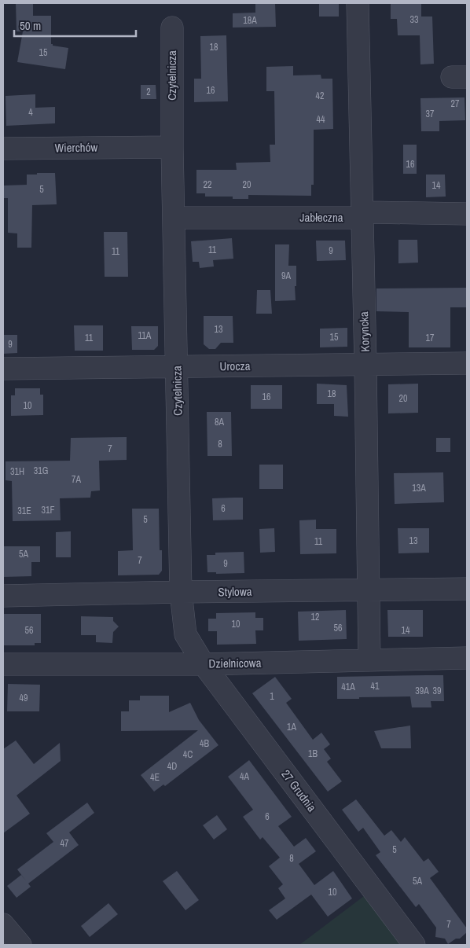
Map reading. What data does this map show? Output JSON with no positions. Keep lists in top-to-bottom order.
{
  "streets": {
    "street": [
      "Czytelnicza",
      "Wierchów",
      "Jabłeczna",
      "Koryncka",
      "Urocza",
      "Stylowa",
      "Dzielnicowa",
      "27 Grudnia"
    ]
  },
  "crossings": [
    ["Czytelnicza", "Wierchów"],
    ["Czytelnicza", "Jabłeczna"],
    ["Czytelnicza", "Urocza"],
    ["Czytelnicza", "Stylowa"],
    ["Czytelnicza", "27 Grudnia"],
    ["Jabłeczna", "Koryncka"],
    ["Koryncka", "Urocza"],
    ["Koryncka", "Stylowa"],
    ["Koryncka", "Dzielnicowa"],
    ["Dzielnicowa", "27 Grudnia"]
  ],
  "house_numbers": [
    "33",
    "18A",
    "18",
    "15",
    "16",
    "2",
    "42",
    "27",
    "4",
    "37",
    "44",
    "16",
    "22",
    "20",
    "14",
    "5",
    "11",
    "9",
    "11",
    "9A",
    "13",
    "11A",
    "15",
    "11",
    "17",
    "9",
    "18",
    "16",
    "20",
    "10",
    "8A",
    "8",
    "7",
    "31G",
    "31H",
    "7A",
    "13A",
    "6",
    "31F",
    "31E",
    "5",
    "13",
    "11",
    "5A",
    "7",
    "9",
    "12",
    "10",
    "56",
    "56",
    "14",
    "41",
    "41A",
    "39A",
    "39",
    "1",
    "49",
    "1A",
    "4B",
    "1B",
    "4C",
    "4D",
    "4A",
    "4E",
    "6",
    "47",
    "5",
    "8",
    "5A",
    "10",
    "7"
  ],
  "scale_bar": "50 m"
}
